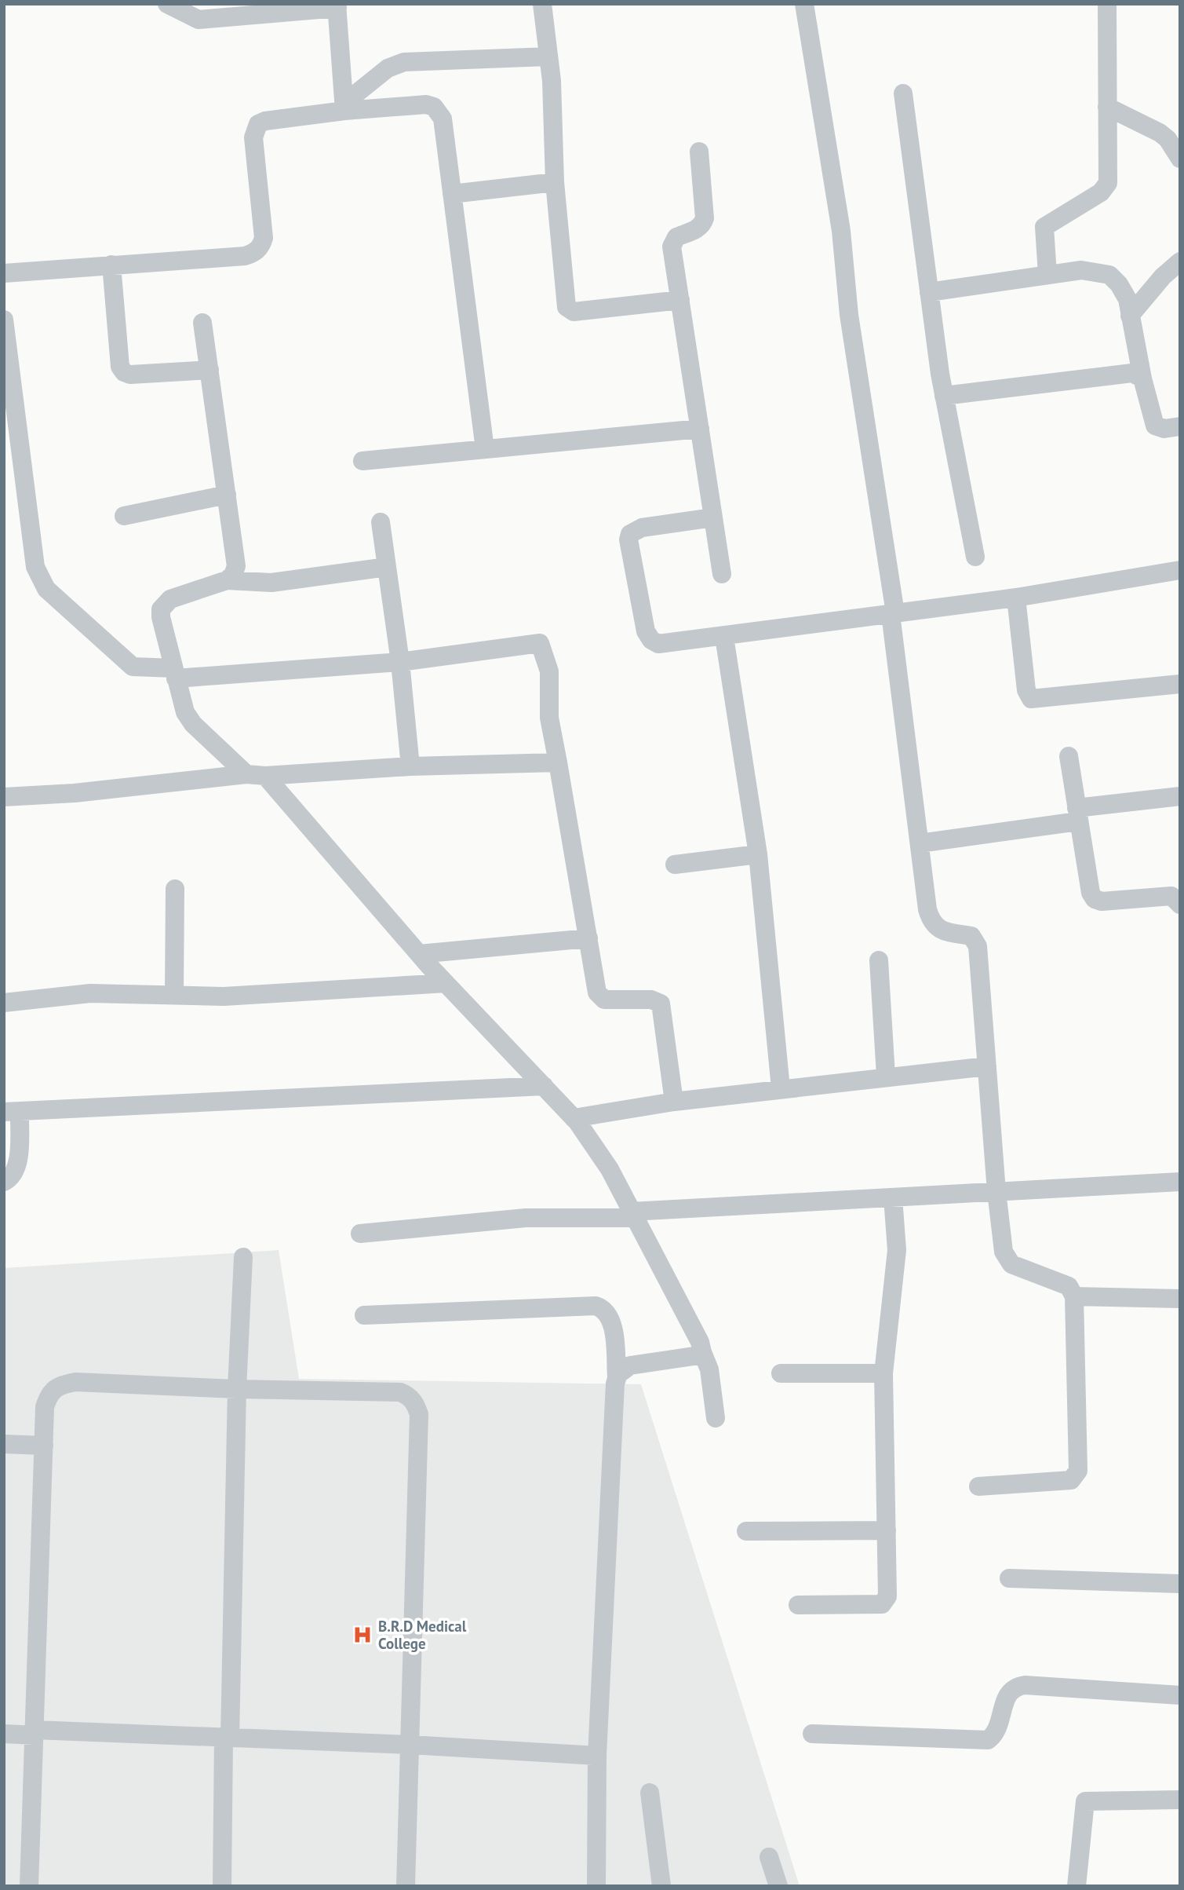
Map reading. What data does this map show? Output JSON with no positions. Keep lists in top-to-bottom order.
{
  "places": {
    "hospital": ["B.R.D Medical College"]
  }
}
